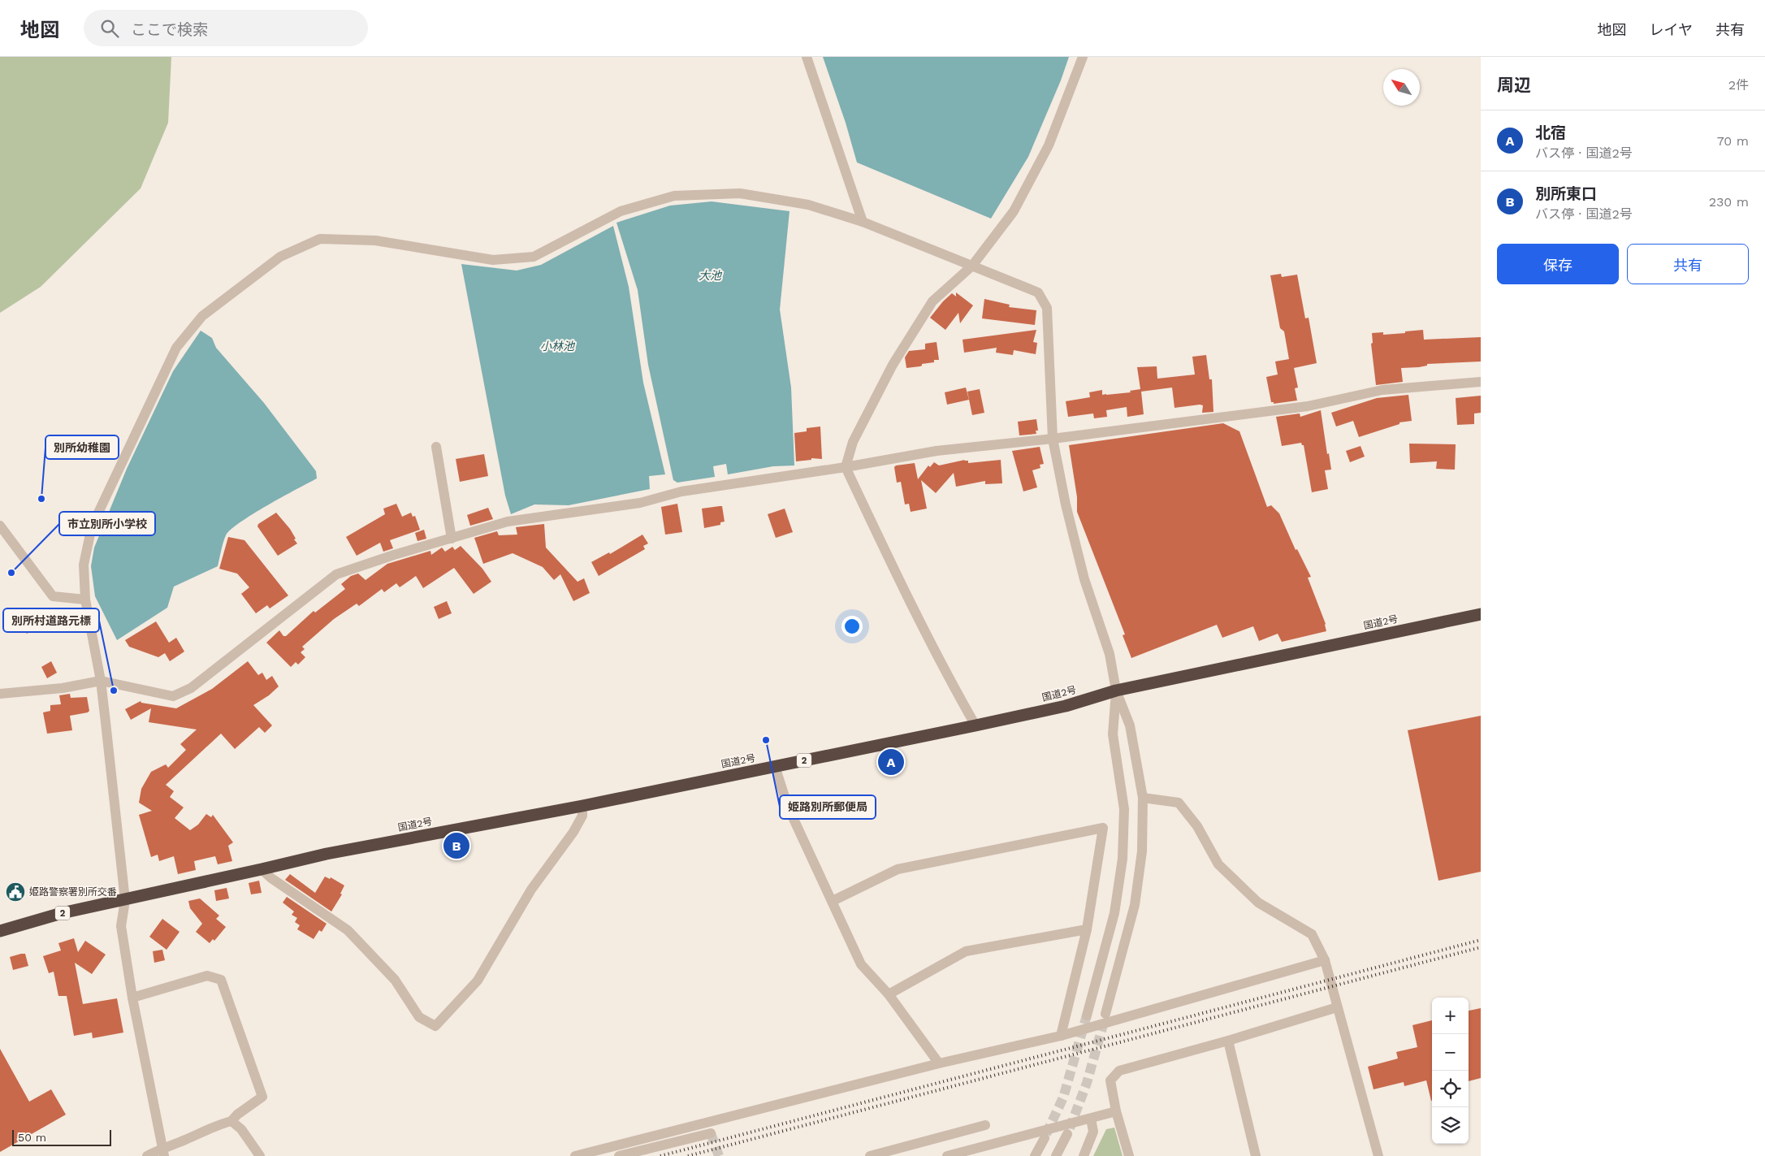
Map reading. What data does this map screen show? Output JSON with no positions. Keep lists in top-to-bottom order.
{
  "streets": {
    "highway": ["国道2号", "2"]
  },
  "water": ["大池", "小林池"],
  "places": {
    "other": [
      "別所幼稚園",
      "市立別所小学校",
      "別所村道路元標",
      "姫路別所郵便局"
    ],
    "public building": ["姫路警察署別所交番"]
  },
  "scale_bar": "50 m",
  "north": "top left",
  "page": {
    "header": "地図",
    "search": "ここで検索",
    "nav": ["地図", "レイヤ", "共有"],
    "heading": ["周辺", "2件"],
    "list": [
      {
        "mark": "A",
        "name": "北宿",
        "note": "バス停 · 国道2号",
        "value": "70 m"
      },
      {
        "mark": "B",
        "name": "別所東口",
        "note": "バス停 · 国道2号",
        "value": "230 m"
      }
    ],
    "buttons": ["保存", "共有"],
    "pins": ["A", "B"],
    "map_buttons": ["+", "−"],
    "scale": "50 m"
  }
}
